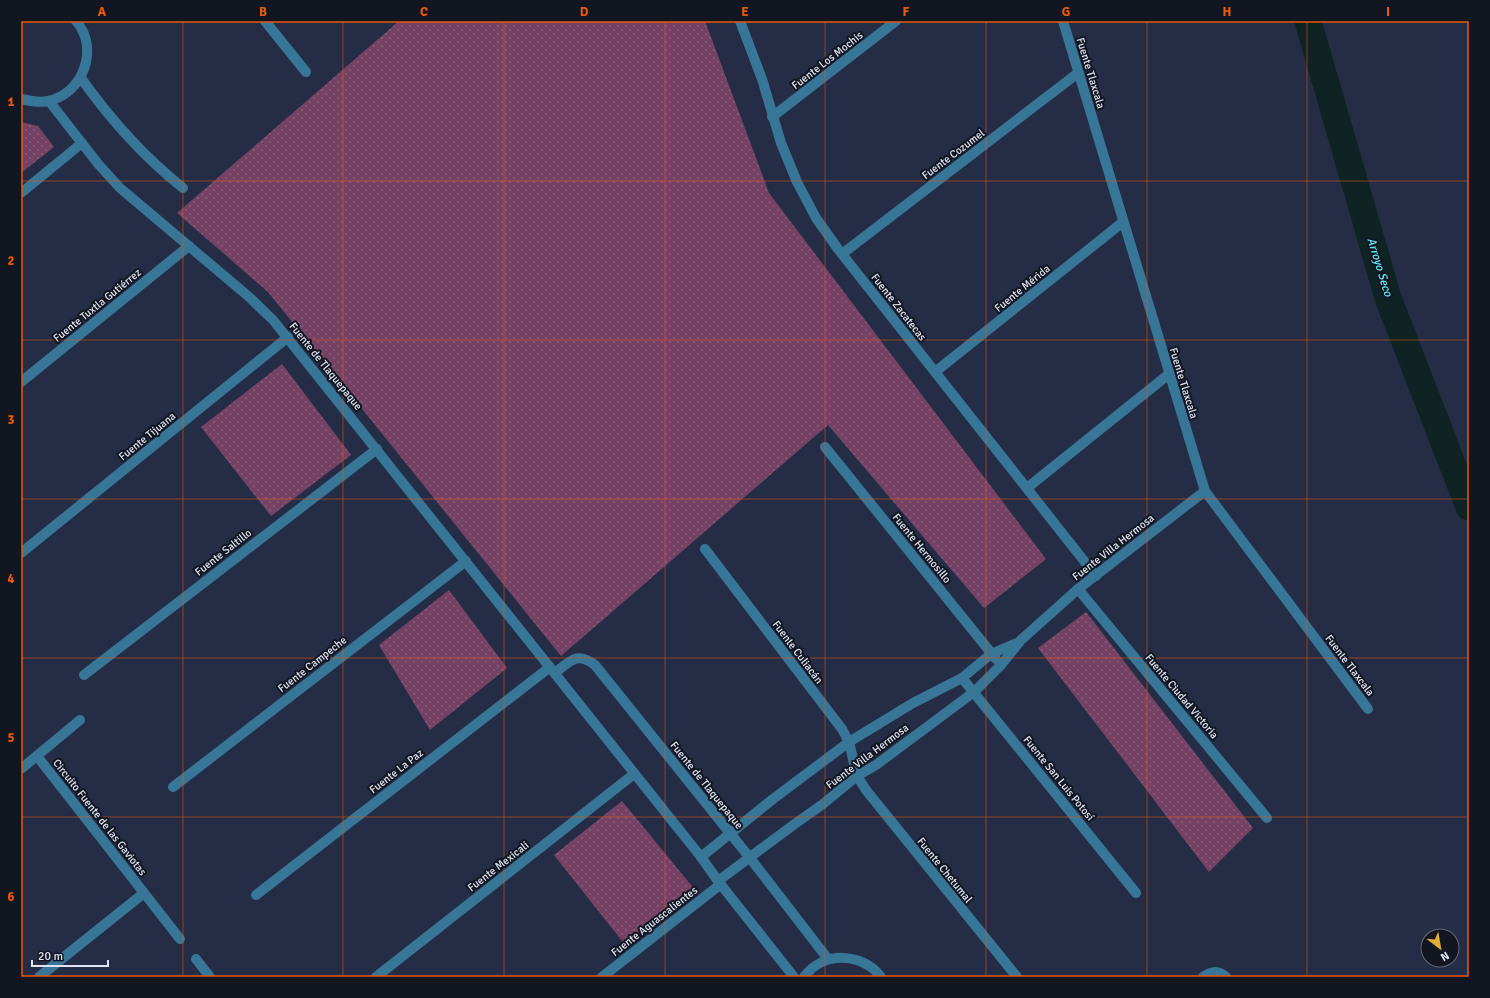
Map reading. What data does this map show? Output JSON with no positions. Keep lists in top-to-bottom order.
{
  "streets": {
    "street": [
      "Fuente Los Mochis",
      "Fuente Tlaxcala",
      "Fuente Cozumel",
      "Fuente Mérida",
      "Fuente Tuxtla Gutiérrez",
      "Fuente Zacatecas",
      "Fuente de Tlaquepaque",
      "Fuente Tijuana",
      "Fuente Villa Hermosa",
      "Fuente Hermosillo",
      "Fuente Saltillo",
      "Fuente Culiacán",
      "Fuente Campeche",
      "Fuente Ciudad Victoria",
      "Fuente La Paz",
      "Fuente San Luis Potosí",
      "Circuito Fuente de las Gaviotas",
      "Fuente Mexicali",
      "Fuente Chetumal",
      "Fuente Aguascalientes"
    ]
  },
  "crossings": [
    ["Fuente Los Mochis", "Fuente Zacatecas"],
    ["Fuente Tlaxcala", "Fuente Cozumel"],
    ["Fuente Tlaxcala", "Fuente Mérida"],
    ["Fuente Tlaxcala", "Fuente Villa Hermosa"],
    ["Fuente Cozumel", "Fuente Zacatecas"],
    ["Fuente Mérida", "Fuente Zacatecas"],
    ["Fuente Tuxtla Gutiérrez", "Fuente de Tlaquepaque"],
    ["Fuente Zacatecas", "Fuente Villa Hermosa"],
    ["Fuente de Tlaquepaque", "Fuente Tijuana"],
    ["Fuente de Tlaquepaque", "Fuente Villa Hermosa"],
    ["Fuente de Tlaquepaque", "Fuente Saltillo"],
    ["Fuente de Tlaquepaque", "Fuente Campeche"],
    ["Fuente de Tlaquepaque", "Fuente La Paz"],
    ["Fuente de Tlaquepaque", "Fuente Mexicali"],
    ["Fuente de Tlaquepaque", "Fuente Aguascalientes"],
    ["Fuente Villa Hermosa", "Fuente Hermosillo"],
    ["Fuente Villa Hermosa", "Fuente Culiacán"],
    ["Fuente Villa Hermosa", "Fuente Ciudad Victoria"],
    ["Fuente Villa Hermosa", "Fuente San Luis Potosí"],
    ["Fuente Villa Hermosa", "Fuente Chetumal"],
    ["Fuente Villa Hermosa", "Fuente Aguascalientes"],
    ["Fuente Culiacán", "Fuente Chetumal"]
  ],
  "water": ["Arroyo Seco"],
  "scale_bar": "20 m",
  "north": "bottom right",
  "grid": {
    "columns": [
      "A",
      "B",
      "C",
      "D",
      "E",
      "F",
      "G",
      "H",
      "I"
    ],
    "rows": [
      "1",
      "2",
      "3",
      "4",
      "5",
      "6"
    ]
  }
}
